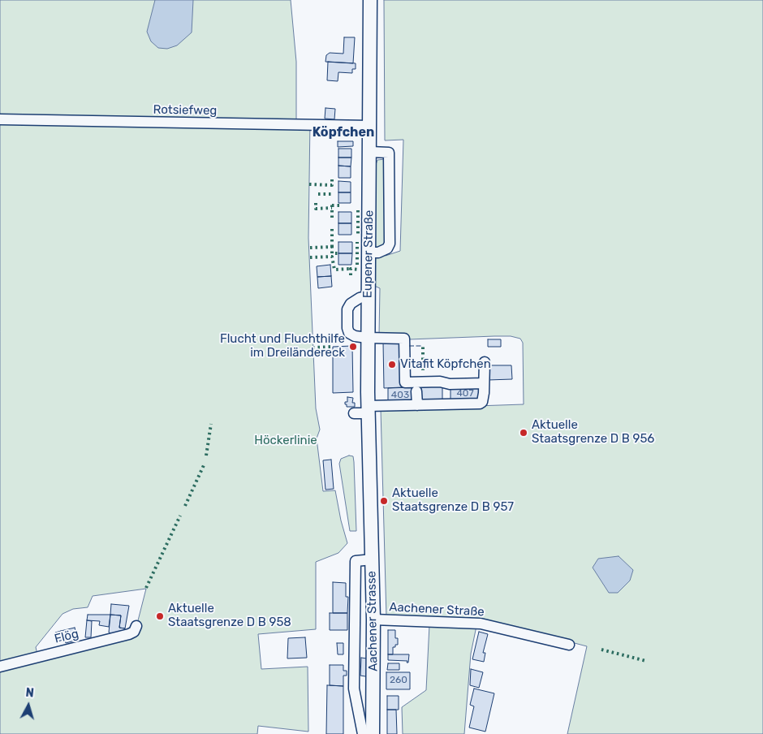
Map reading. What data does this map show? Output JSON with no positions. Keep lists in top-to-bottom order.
{
  "streets": {
    "main road": ["Eupener Straße", "Aachener Strasse"],
    "street": ["Rotsiefweg", "Aachener Straße", "Flög"]
  },
  "crossings": [
    ["Rotsiefweg", "Eupener Straße"],
    ["Eupener Straße", "Aachener Strasse"],
    ["Aachener Straße", "Aachener Strasse"]
  ],
  "districts": ["Köpfchen"],
  "parks": ["Höckerlinie"],
  "places": [
    "Flucht und Fluchthilfe im Dreiländereck",
    "Vitafit Köpfchen",
    "Aktuelle Staatsgrenze D B 956",
    "Aktuelle Staatsgrenze D B 957",
    "Aktuelle Staatsgrenze D B 958"
  ],
  "house_numbers": ["407", "403", "260"],
  "north": "top"
}
